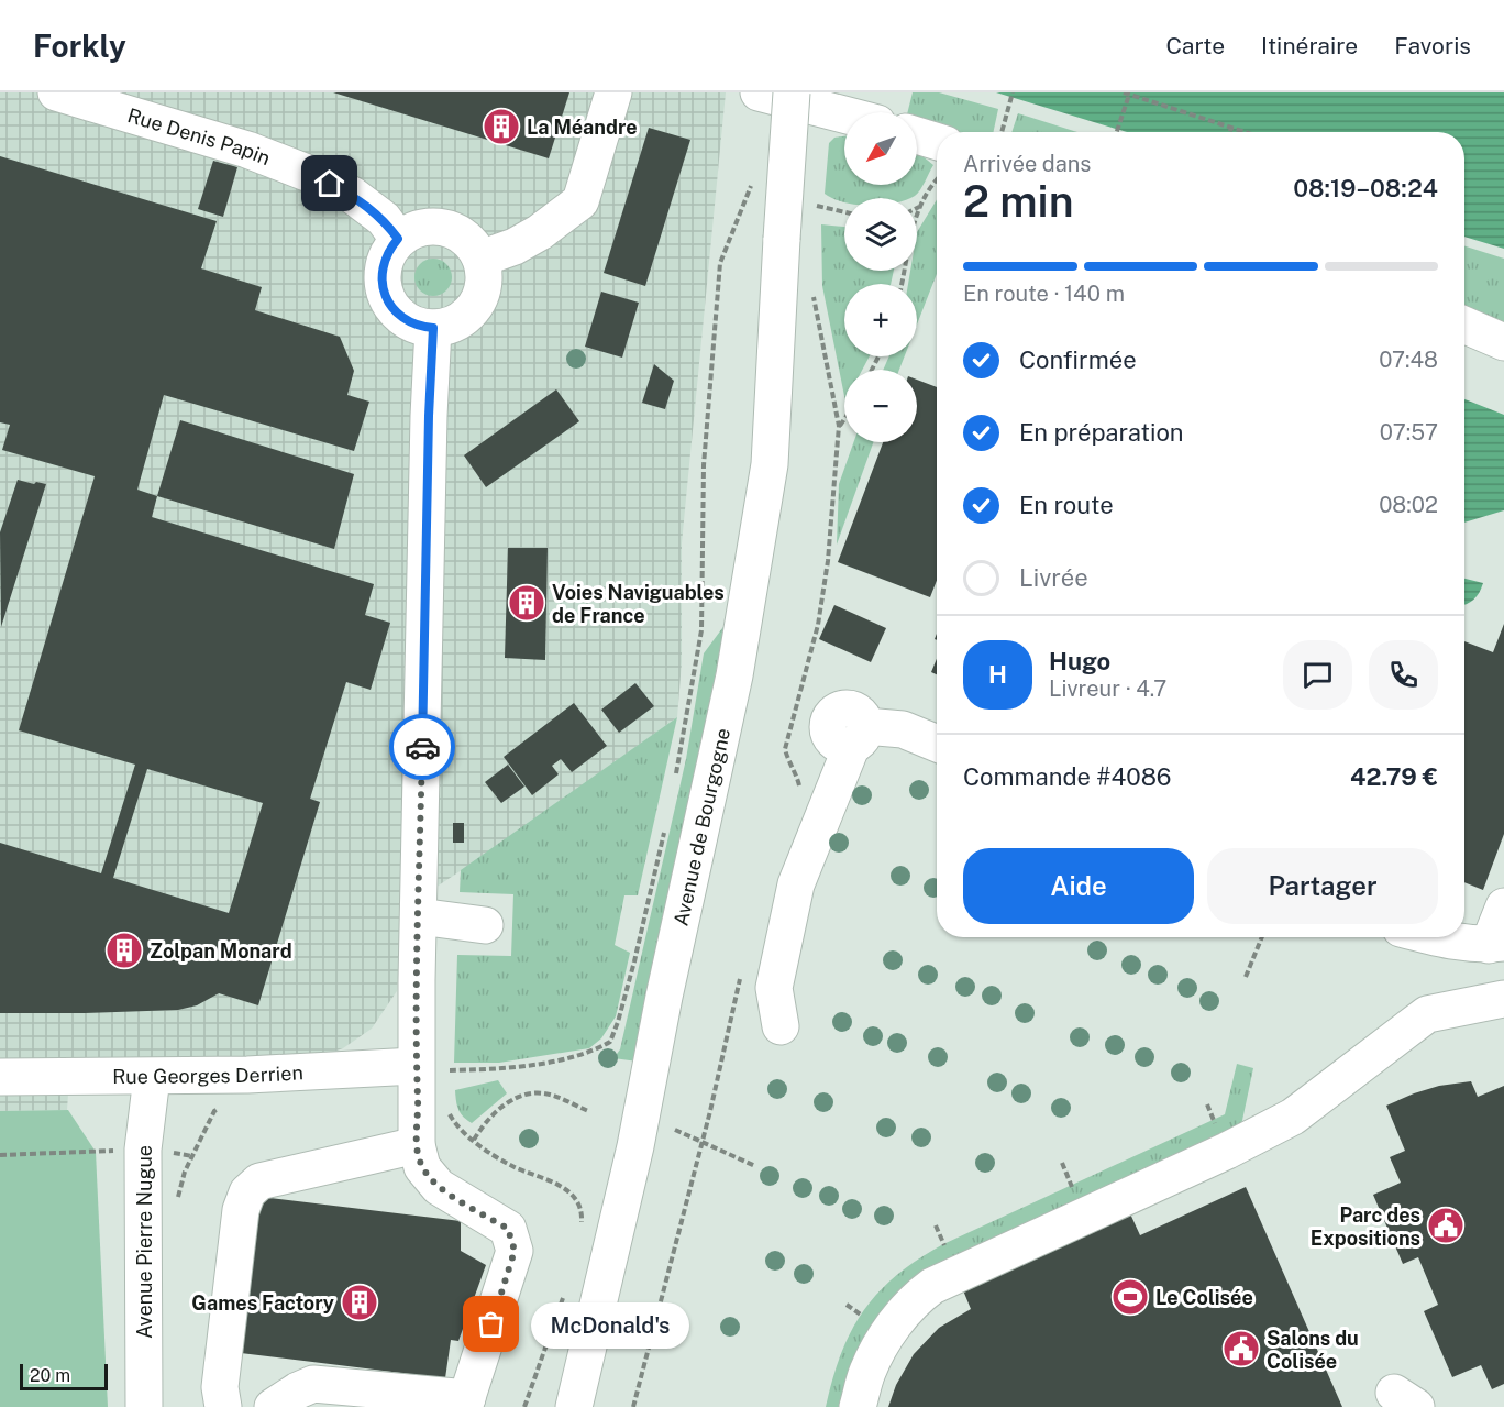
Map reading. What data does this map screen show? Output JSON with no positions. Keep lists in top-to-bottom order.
{
  "streets": {
    "street": [
      "Rue Denis Papin",
      "Avenue de Bourgogne",
      "Rue Georges Derrien",
      "Avenue Pierre Nugue"
    ]
  },
  "crossings": [
    ["Rue Georges Derrien", "Avenue Pierre Nugue"]
  ],
  "places": {
    "building": [
      "La Méandre",
      "Voies Naviguables de France",
      "Zolpan Monard",
      "Games Factory"
    ],
    "public building": ["Parc des Expositions", "Salons du Colisée"],
    "sports": ["Le Colisée"],
    "other": ["McDonald's"]
  },
  "scale_bar": "20 m",
  "north": "bottom left",
  "page": {
    "header": "Forkly",
    "nav": ["Carte", "Itinéraire", "Favoris"],
    "map_buttons": ["+", "−"],
    "heading": ["2 min", "Arrivée dans", "08:19–08:24"],
    "panel": [
      "Hugo",
      "Livreur · 4.7",
      "Commande #4086",
      "42.79 €"
    ],
    "bar": "En route · 140 m",
    "list": [
      ["Confirmée", "07:48"],
      ["En préparation", "07:57"],
      ["En route", "08:02"],
      "Livrée"
    ],
    "round": "H",
    "buttons": ["Aide", "Partager"],
    "bubble": "McDonald's",
    "scale": "20 m"
  }
}
